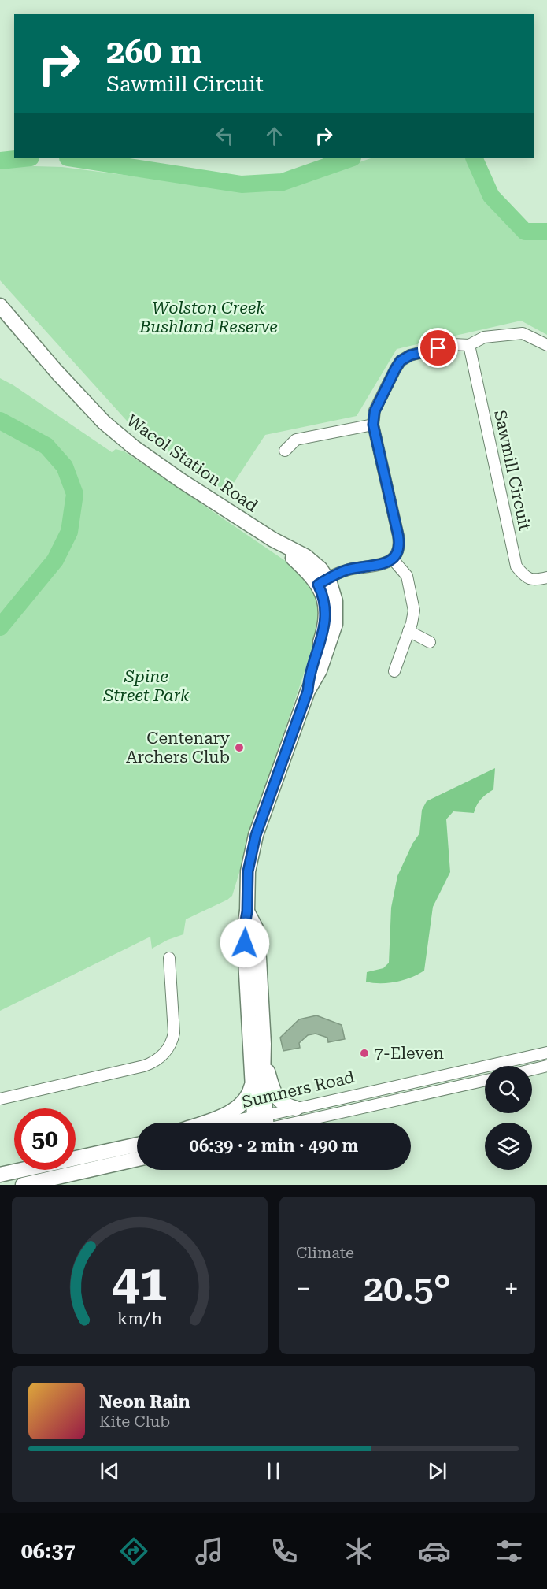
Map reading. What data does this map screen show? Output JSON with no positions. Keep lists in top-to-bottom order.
{
  "streets": {
    "main road": ["Wacol Station Road"],
    "street": ["Sawmill Circuit", "Sumners Road"]
  },
  "parks": ["Wolston Creek Bushland Reserve", "Spine Street Park"],
  "places": ["Centenary Archers Club", "7-Eleven"],
  "page": {
    "turn": ["260 m", "Sawmill Circuit"],
    "limit": "50",
    "trip": "06:39 · 2 min · 490 m",
    "tile": "Climate",
    "heat": ["−", "20.5°", "+"],
    "song": ["Neon Rain", "Kite Club"],
    "tabs": "06:37",
    "gauge": ["41", "km/h"]
  }
}
